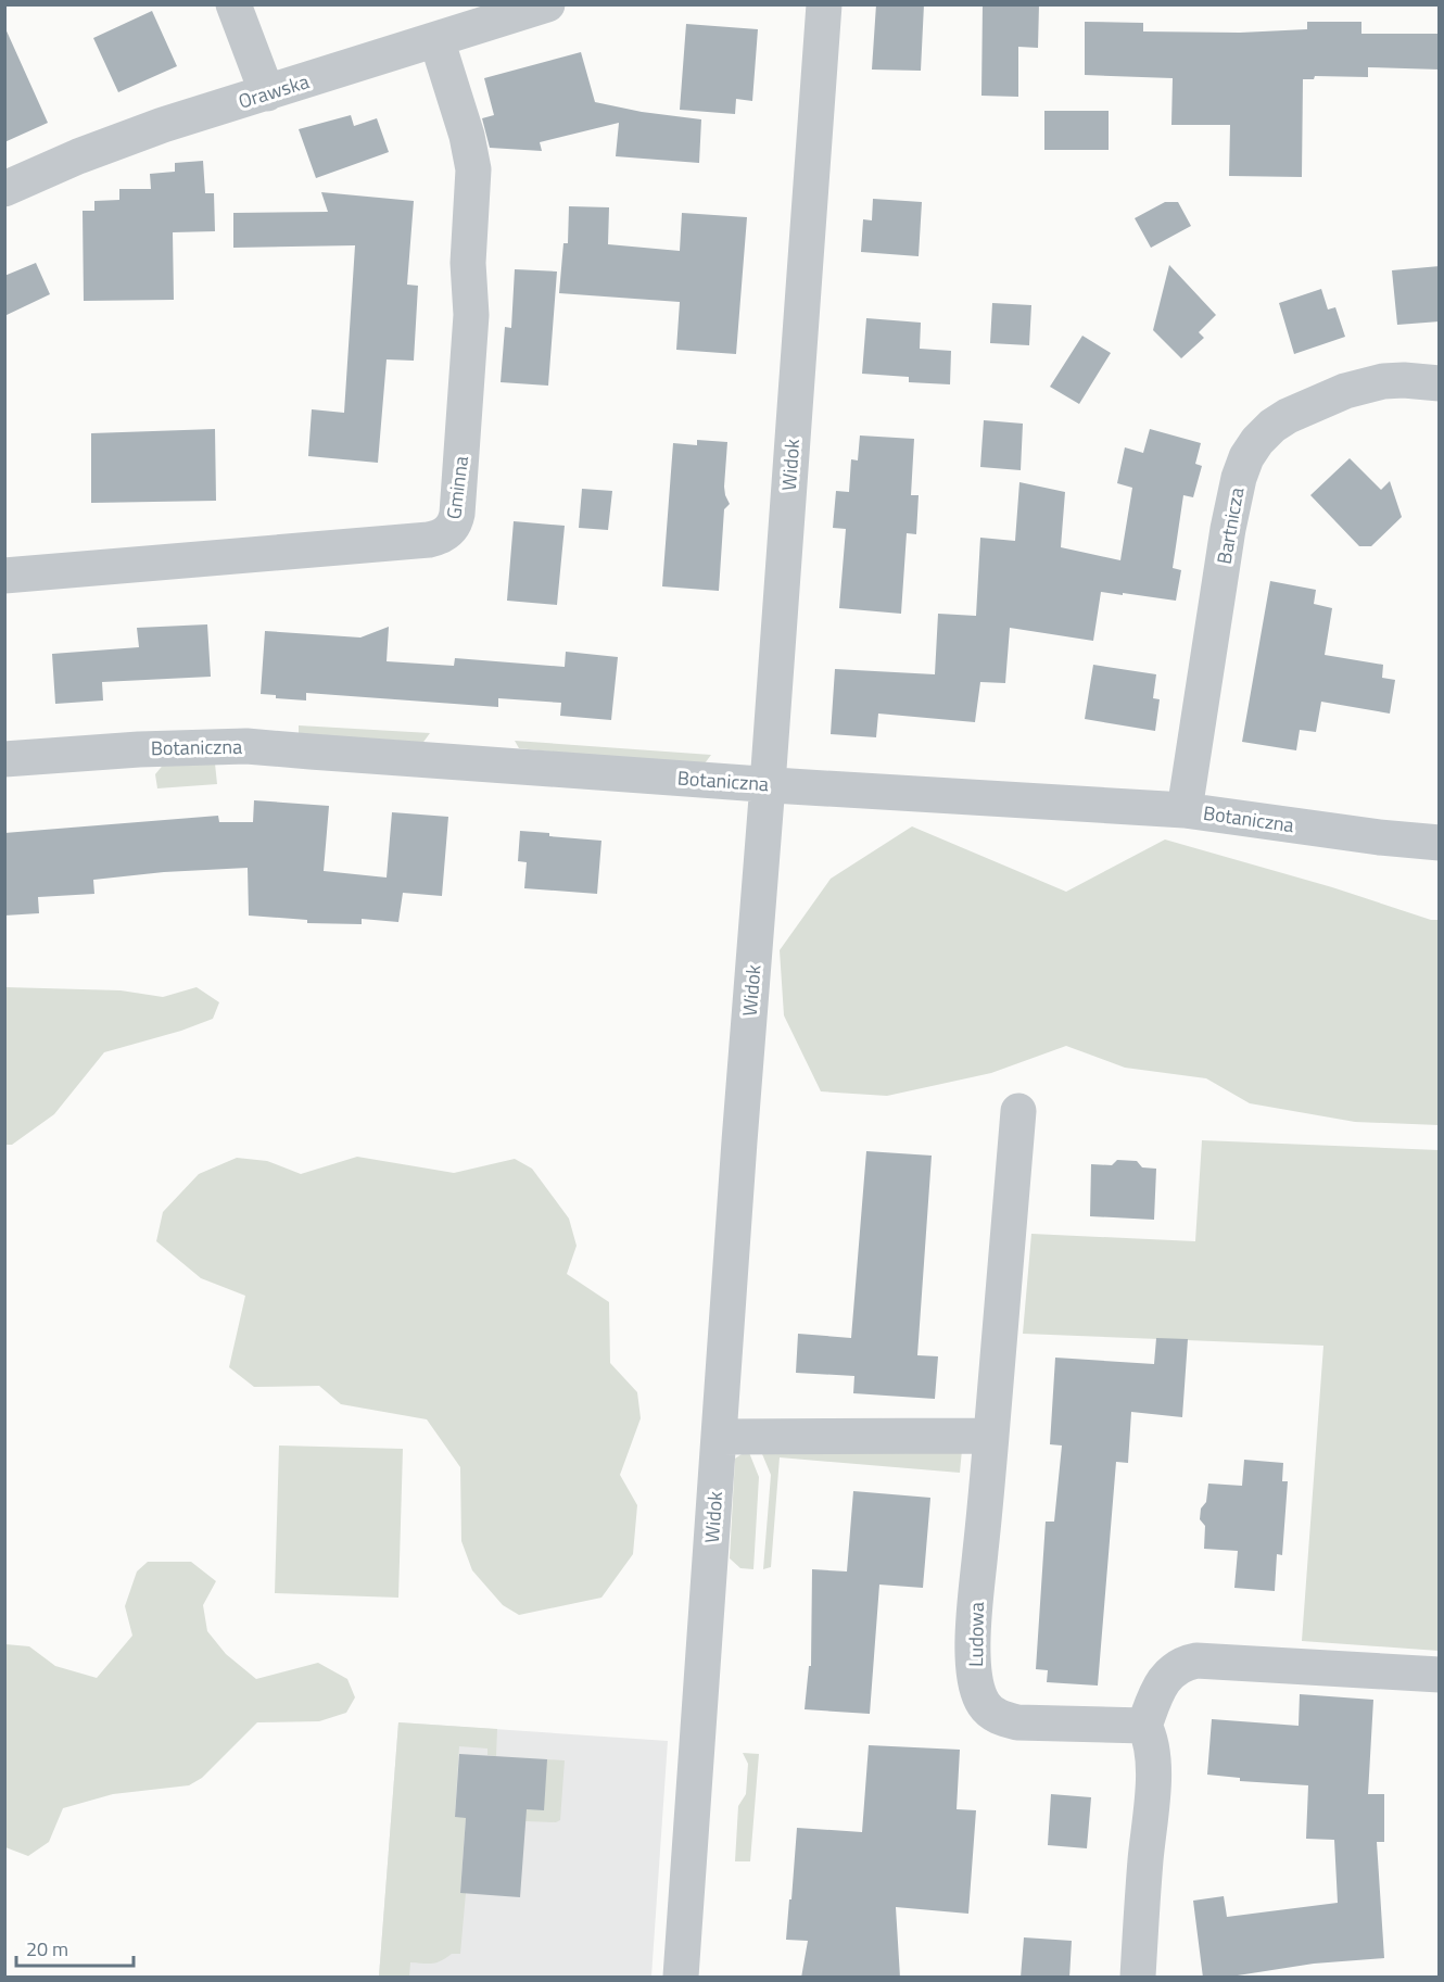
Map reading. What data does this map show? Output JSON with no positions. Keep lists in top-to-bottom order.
{
  "streets": {
    "street": [
      "Orawska",
      "Widok",
      "Gminna",
      "Bartnicza",
      "Botaniczna",
      "Ludowa"
    ]
  },
  "crossings": [
    ["Orawska", "Gminna"],
    ["Widok", "Botaniczna"],
    ["Bartnicza", "Botaniczna"]
  ],
  "scale_bar": "20 m"
}
